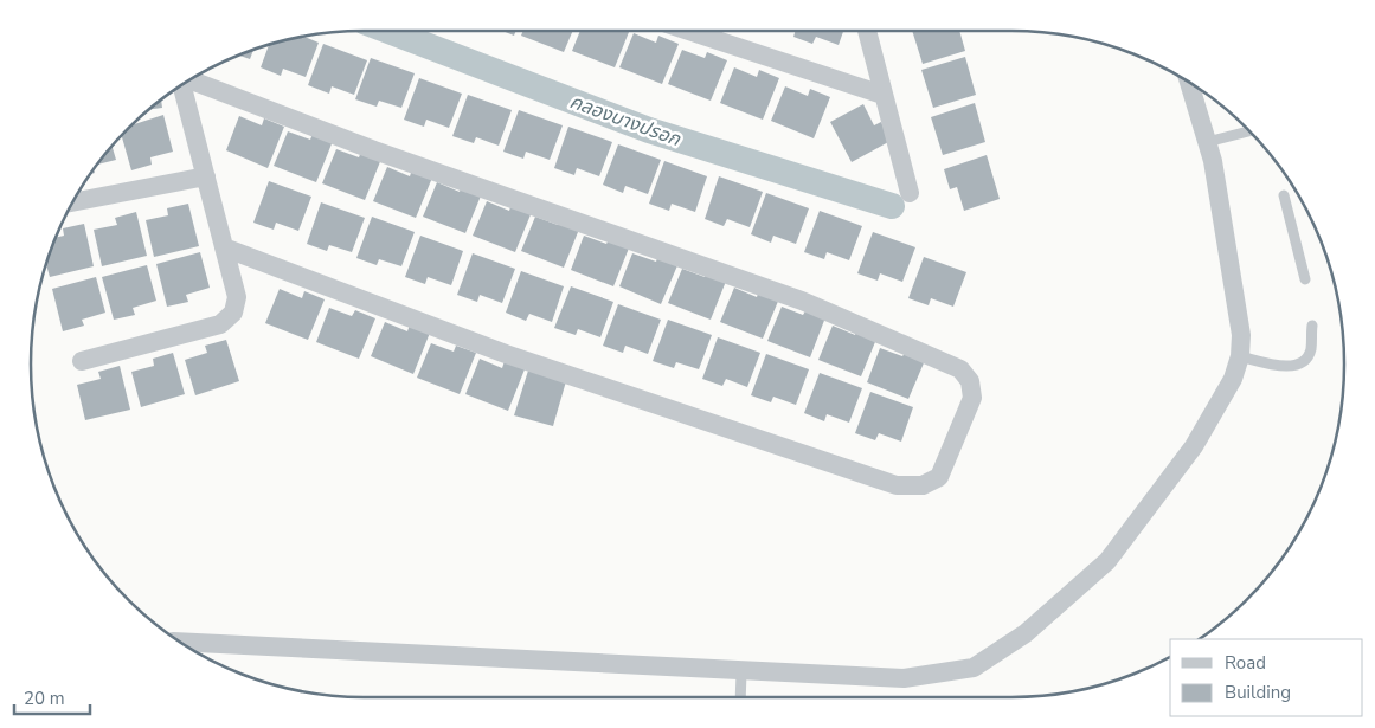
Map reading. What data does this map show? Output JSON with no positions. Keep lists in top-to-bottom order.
{
  "water": ["คลองบางปรอก"],
  "legend": ["Road", "Building"],
  "scale_bar": "20 m"
}
